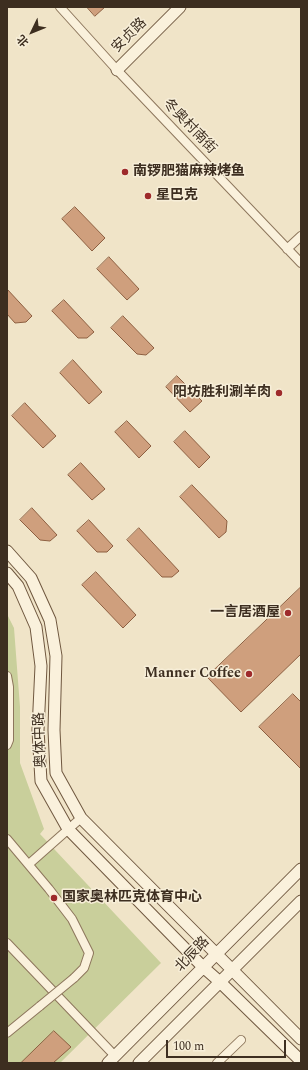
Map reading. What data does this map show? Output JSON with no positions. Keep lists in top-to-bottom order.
{
  "streets": {
    "main road": ["安贞路", "奥体中路", "北辰路"],
    "street": ["冬奥村南街"]
  },
  "crossings": [
    ["安贞路", "冬奥村南街"],
    ["奥体中路", "北辰路"]
  ],
  "places": [
    "南锣肥猫麻辣烤鱼",
    "星巴克",
    "阳坊胜利涮羊肉",
    "一言居酒屋",
    "Manner Coffee",
    "国家奥林匹克体育中心"
  ],
  "scale_bar": "100 m",
  "north": "bottom left"
}
